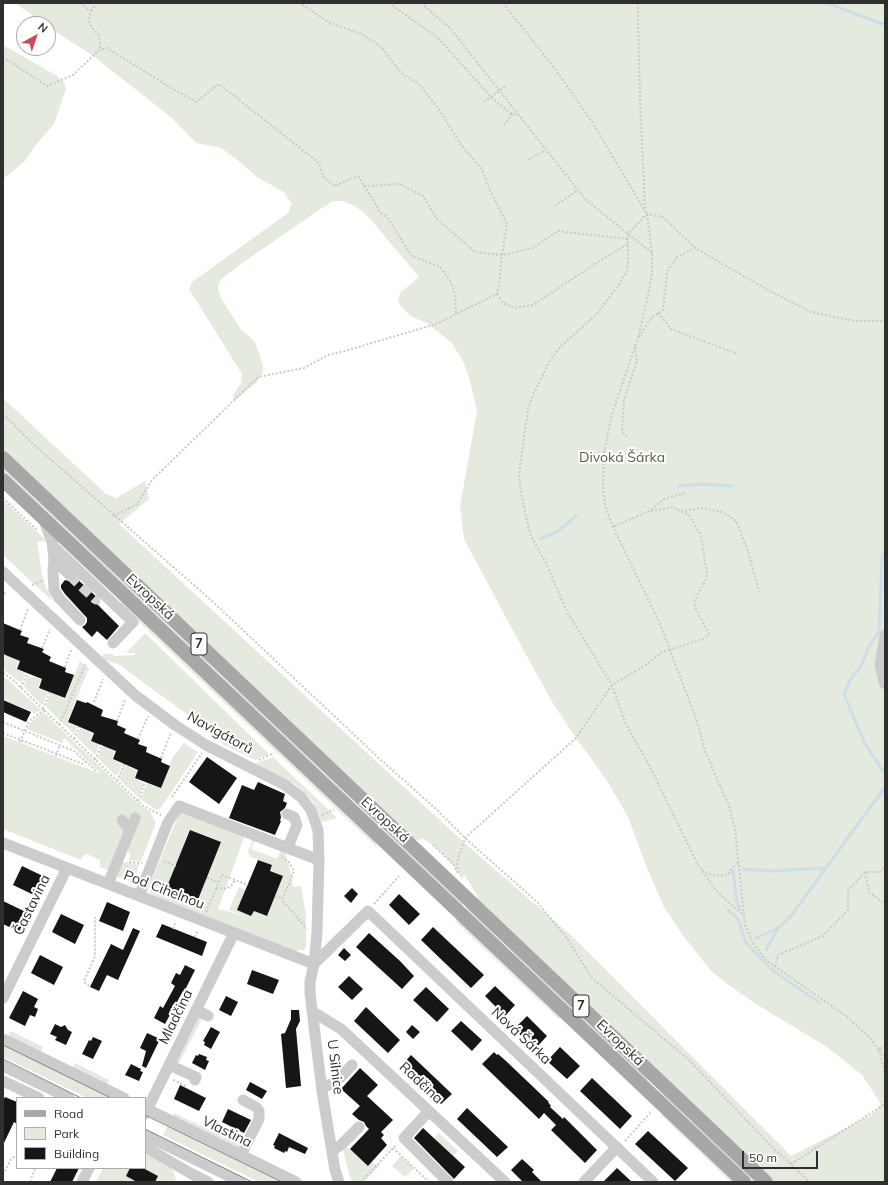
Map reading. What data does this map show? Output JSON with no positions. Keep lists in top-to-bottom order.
{
  "streets": {
    "main road": ["Evropská", "7"],
    "street": [
      "Navigátorů",
      "Pod Cihelnou",
      "Častavina",
      "Mladčina",
      "Nová Šárka",
      "U Silnice",
      "Radčina",
      "Vlastina"
    ]
  },
  "crossings": [
    ["Navigátorů", "Pod Cihelnou"],
    ["Navigátorů", "U Silnice"],
    ["Pod Cihelnou", "Častavina"],
    ["Pod Cihelnou", "Mladčina"],
    ["Pod Cihelnou", "U Silnice"],
    ["Mladčina", "Vlastina"],
    ["U Silnice", "Radčina"]
  ],
  "parks": ["Divoká Šárka"],
  "legend": ["Road", "Park", "Building"],
  "scale_bar": "50 m",
  "north": "top right"
}
